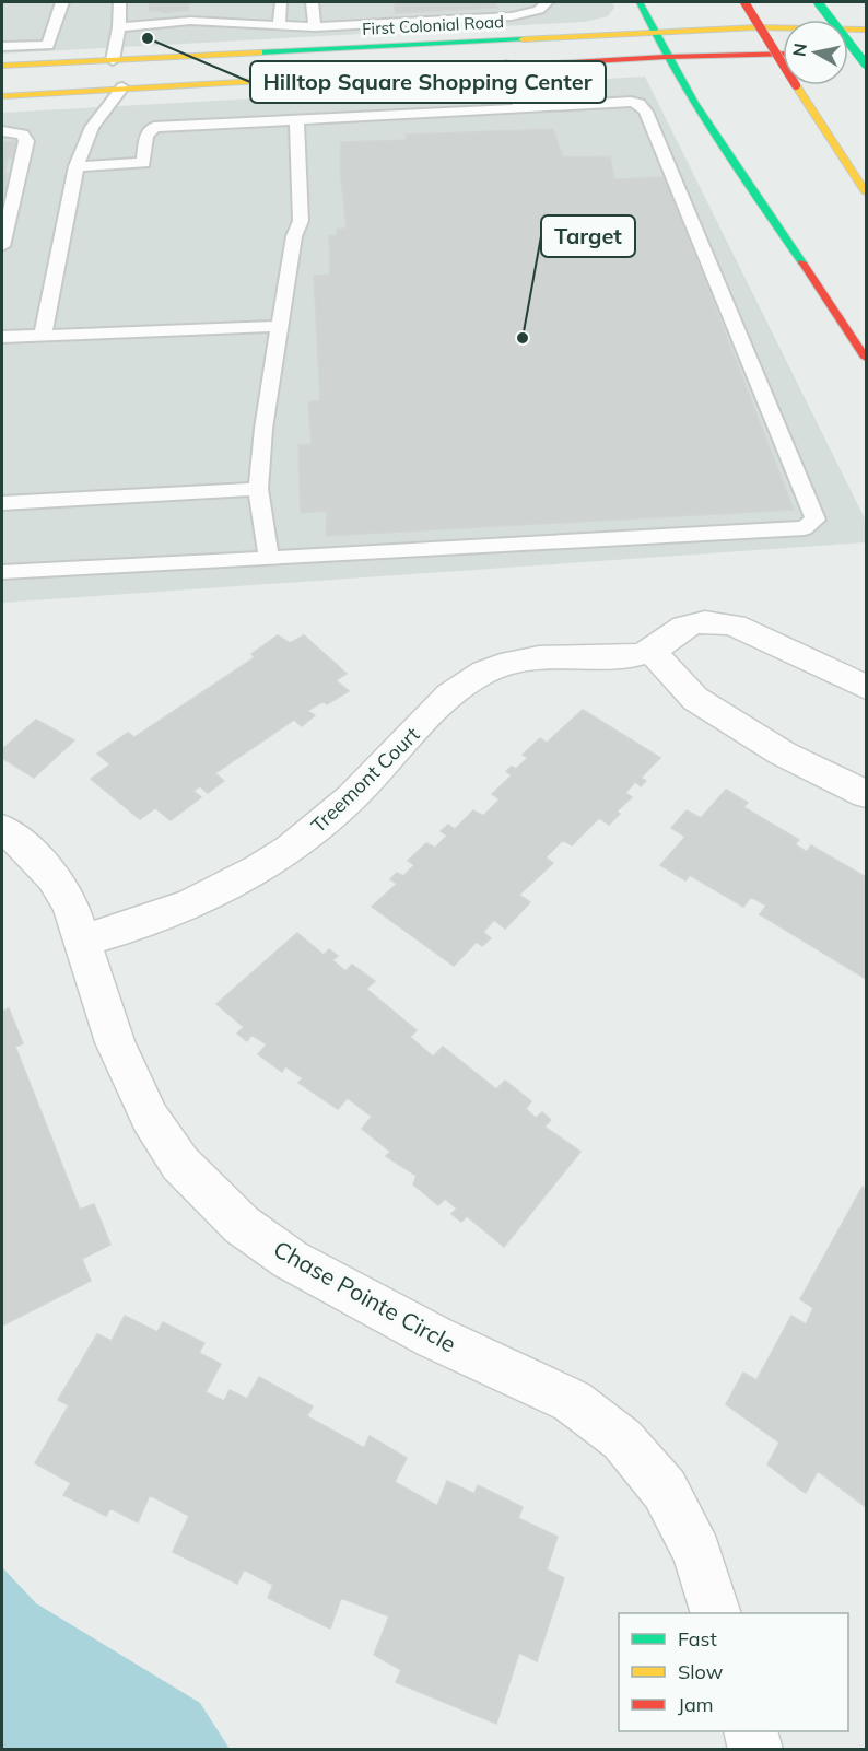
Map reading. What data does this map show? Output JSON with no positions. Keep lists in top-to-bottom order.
{
  "streets": {
    "main road": ["First Colonial Road"],
    "street": ["Treemont Court", "Chase Pointe Circle"]
  },
  "crossings": [
    ["Treemont Court", "Chase Pointe Circle"]
  ],
  "places": ["Hilltop Square Shopping Center", "Target"],
  "legend": ["Fast", "Slow", "Jam"],
  "north": "left"
}
